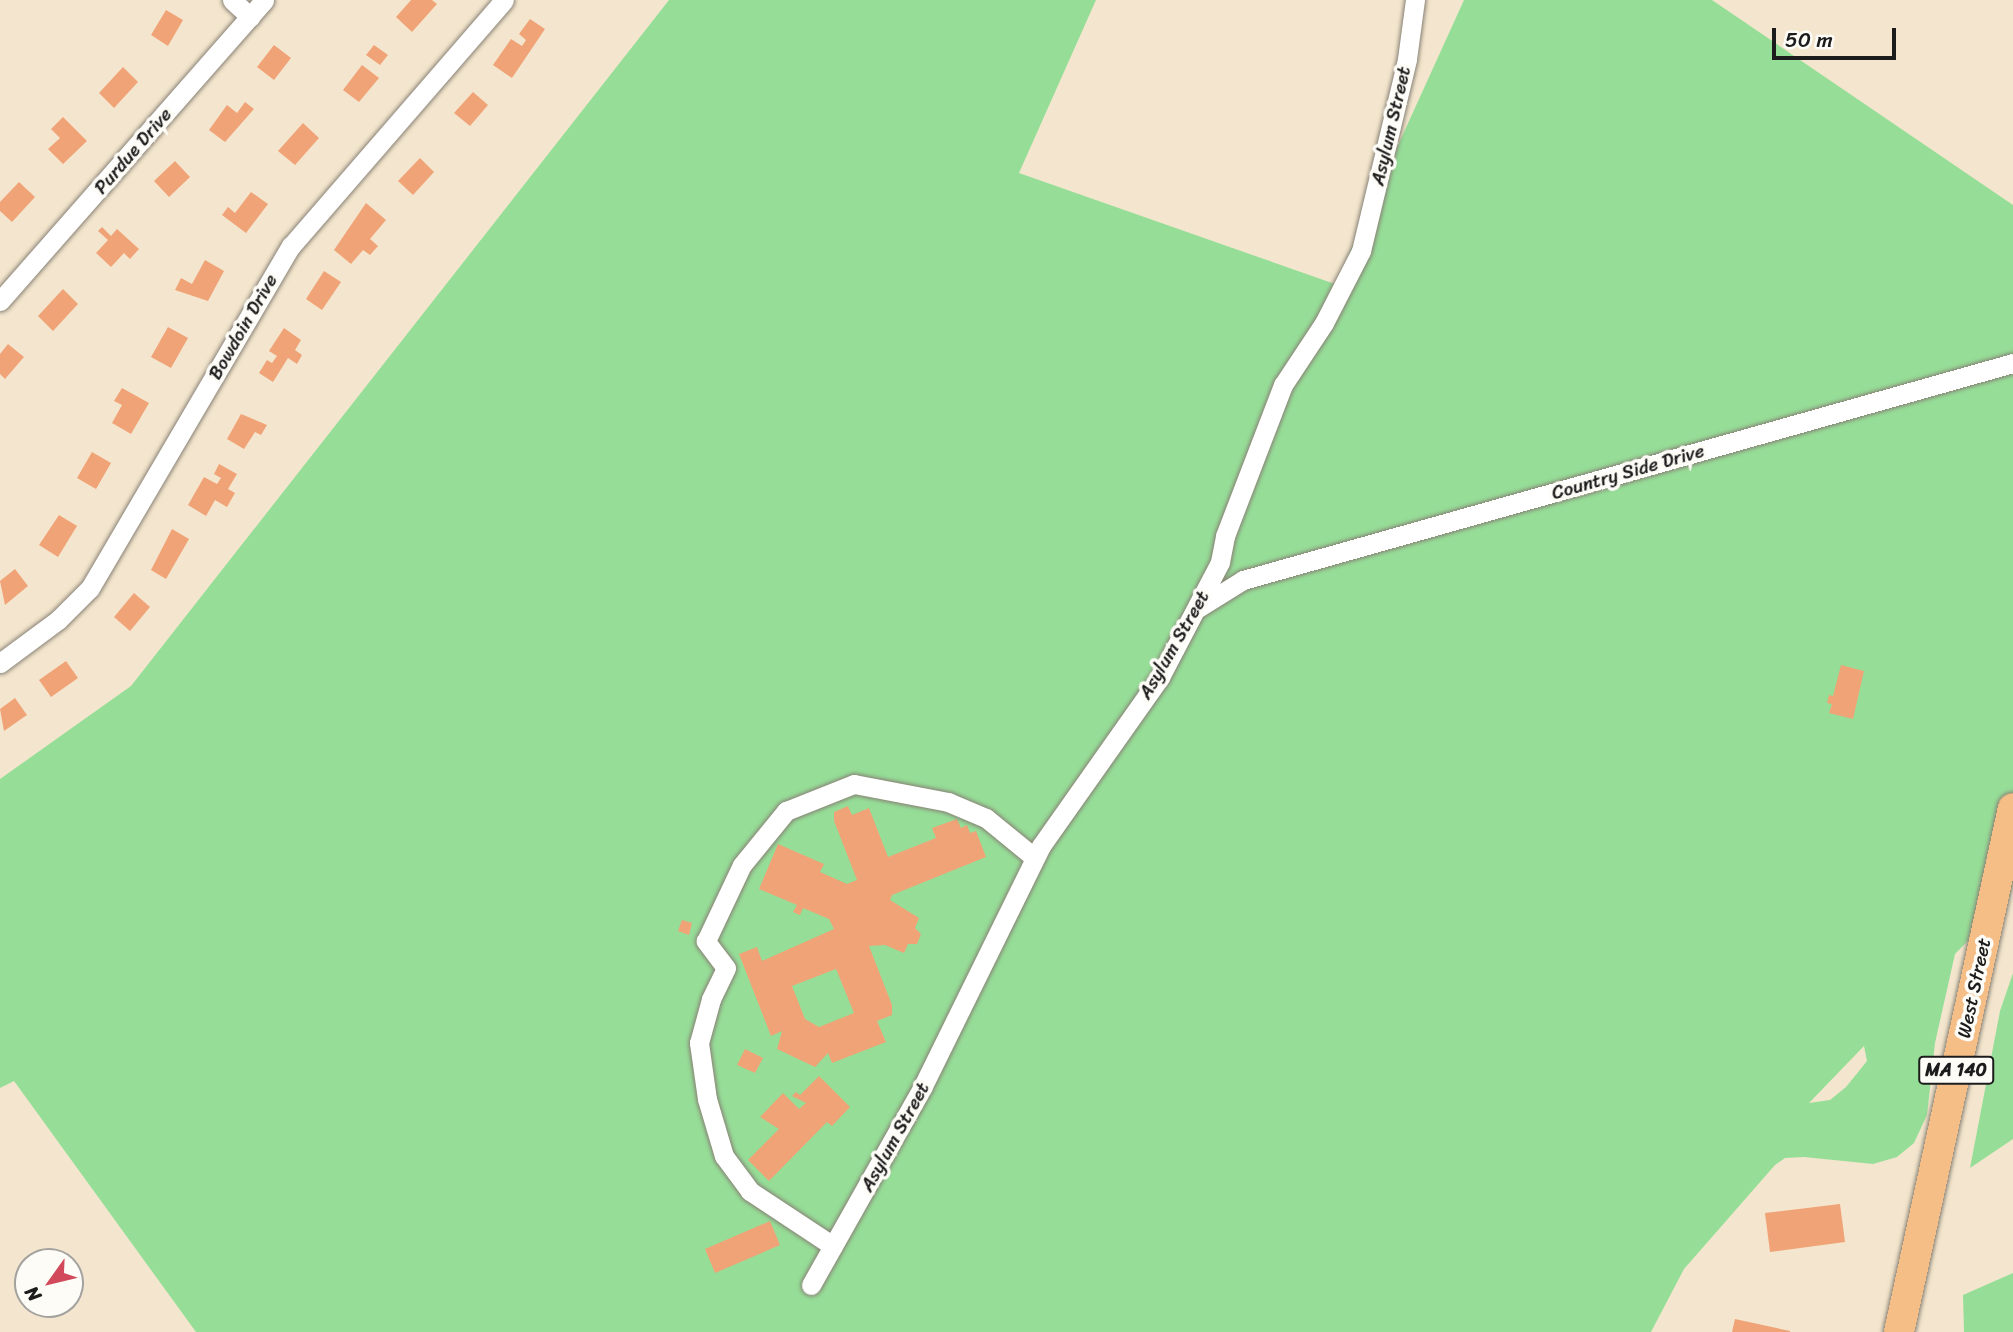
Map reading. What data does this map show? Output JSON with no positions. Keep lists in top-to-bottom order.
{
  "streets": {
    "main road": ["West Street", "MA 140"],
    "street": [
      "Asylum Street",
      "Purdue Drive",
      "Bowdoin Drive",
      "Country Side Drive"
    ]
  },
  "crossings": [
    ["Asylum Street", "Country Side Drive"]
  ],
  "scale_bar": "50 m",
  "north": "bottom left"
}
